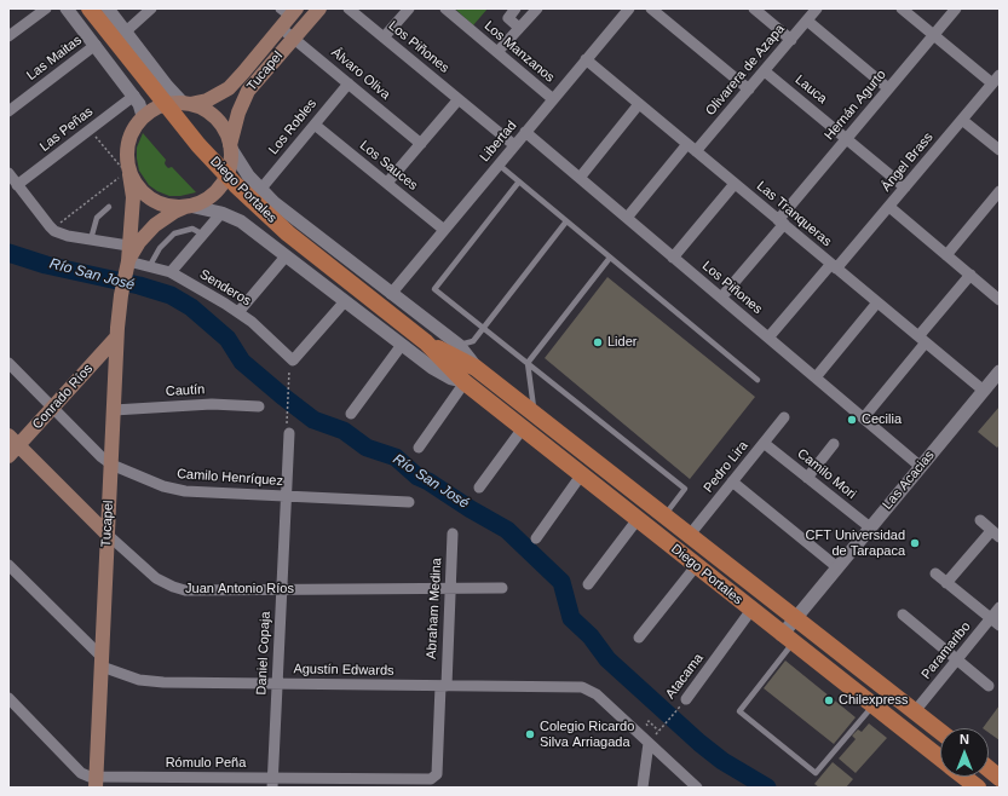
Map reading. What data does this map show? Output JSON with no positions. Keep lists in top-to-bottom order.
{
  "streets": {
    "main road": [
      "Tucapel",
      "Diego Portales",
      "Conrado Ríos",
      "Juan Antonio Ríos"
    ],
    "street": [
      "Los Piñones",
      "Los Manzanos",
      "Las Maitas",
      "Olivarera de Azapa",
      "Álvaro Oliva",
      "Lauca",
      "Hernán Agurto",
      "Los Robles",
      "Las Peñas",
      "Libertad",
      "Ángel Brass",
      "Los Sauces",
      "Las Tranqueras",
      "Senderos",
      "Cautín",
      "Pedro Lira",
      "Camilo Mori",
      "Camilo Henríquez",
      "Las Acacias",
      "Abraham Medina",
      "Paramaribo",
      "Daniel Copaja",
      "Agustín Edwards",
      "Atacama",
      "Rómulo Peña"
    ]
  },
  "crossings": [
    ["Los Piñones", "Olivarera de Azapa"],
    ["Los Piñones", "Hernán Agurto"],
    ["Los Piñones", "Libertad"],
    ["Los Piñones", "Ángel Brass"],
    ["Los Piñones", "Las Acacias"],
    ["Los Manzanos", "Libertad"],
    ["Olivarera de Azapa", "Lauca"],
    ["Olivarera de Azapa", "Las Tranqueras"],
    ["Tucapel", "Álvaro Oliva"],
    ["Tucapel", "Diego Portales"],
    ["Tucapel", "Senderos"],
    ["Tucapel", "Cautín"],
    ["Tucapel", "Conrado Ríos"],
    ["Tucapel", "Camilo Henríquez"],
    ["Tucapel", "Juan Antonio Ríos"],
    ["Tucapel", "Agustín Edwards"],
    ["Tucapel", "Rómulo Peña"],
    ["Álvaro Oliva", "Los Robles"],
    ["Lauca", "Hernán Agurto"],
    ["Lauca", "Ángel Brass"],
    ["Hernán Agurto", "Las Tranqueras"],
    ["Los Robles", "Los Sauces"],
    ["Los Robles", "Diego Portales"],
    ["Libertad", "Los Sauces"],
    ["Libertad", "Diego Portales"],
    ["Libertad", "Las Tranqueras"],
    ["Ángel Brass", "Las Tranqueras"],
    ["Diego Portales", "Pedro Lira"],
    ["Diego Portales", "Las Acacias"],
    ["Diego Portales", "Paramaribo"],
    ["Diego Portales", "Atacama"],
    ["Las Tranqueras", "Las Acacias"],
    ["Conrado Ríos", "Camilo Henríquez"],
    ["Conrado Ríos", "Juan Antonio Ríos"],
    ["Pedro Lira", "Camilo Mori"],
    ["Camilo Mori", "Las Acacias"],
    ["Camilo Henríquez", "Daniel Copaja"],
    ["Juan Antonio Ríos", "Abraham Medina"],
    ["Juan Antonio Ríos", "Daniel Copaja"],
    ["Abraham Medina", "Agustín Edwards"],
    ["Abraham Medina", "Rómulo Peña"],
    ["Daniel Copaja", "Agustín Edwards"],
    ["Daniel Copaja", "Rómulo Peña"],
    ["Agustín Edwards", "Atacama"]
  ],
  "water": ["Río San José"],
  "places": [
    "Lider",
    "Cecilia",
    "CFT Universidad de Tarapaca",
    "Chilexpress",
    "Colegio Ricardo Silva Arriagada"
  ],
  "north": "top"
}
